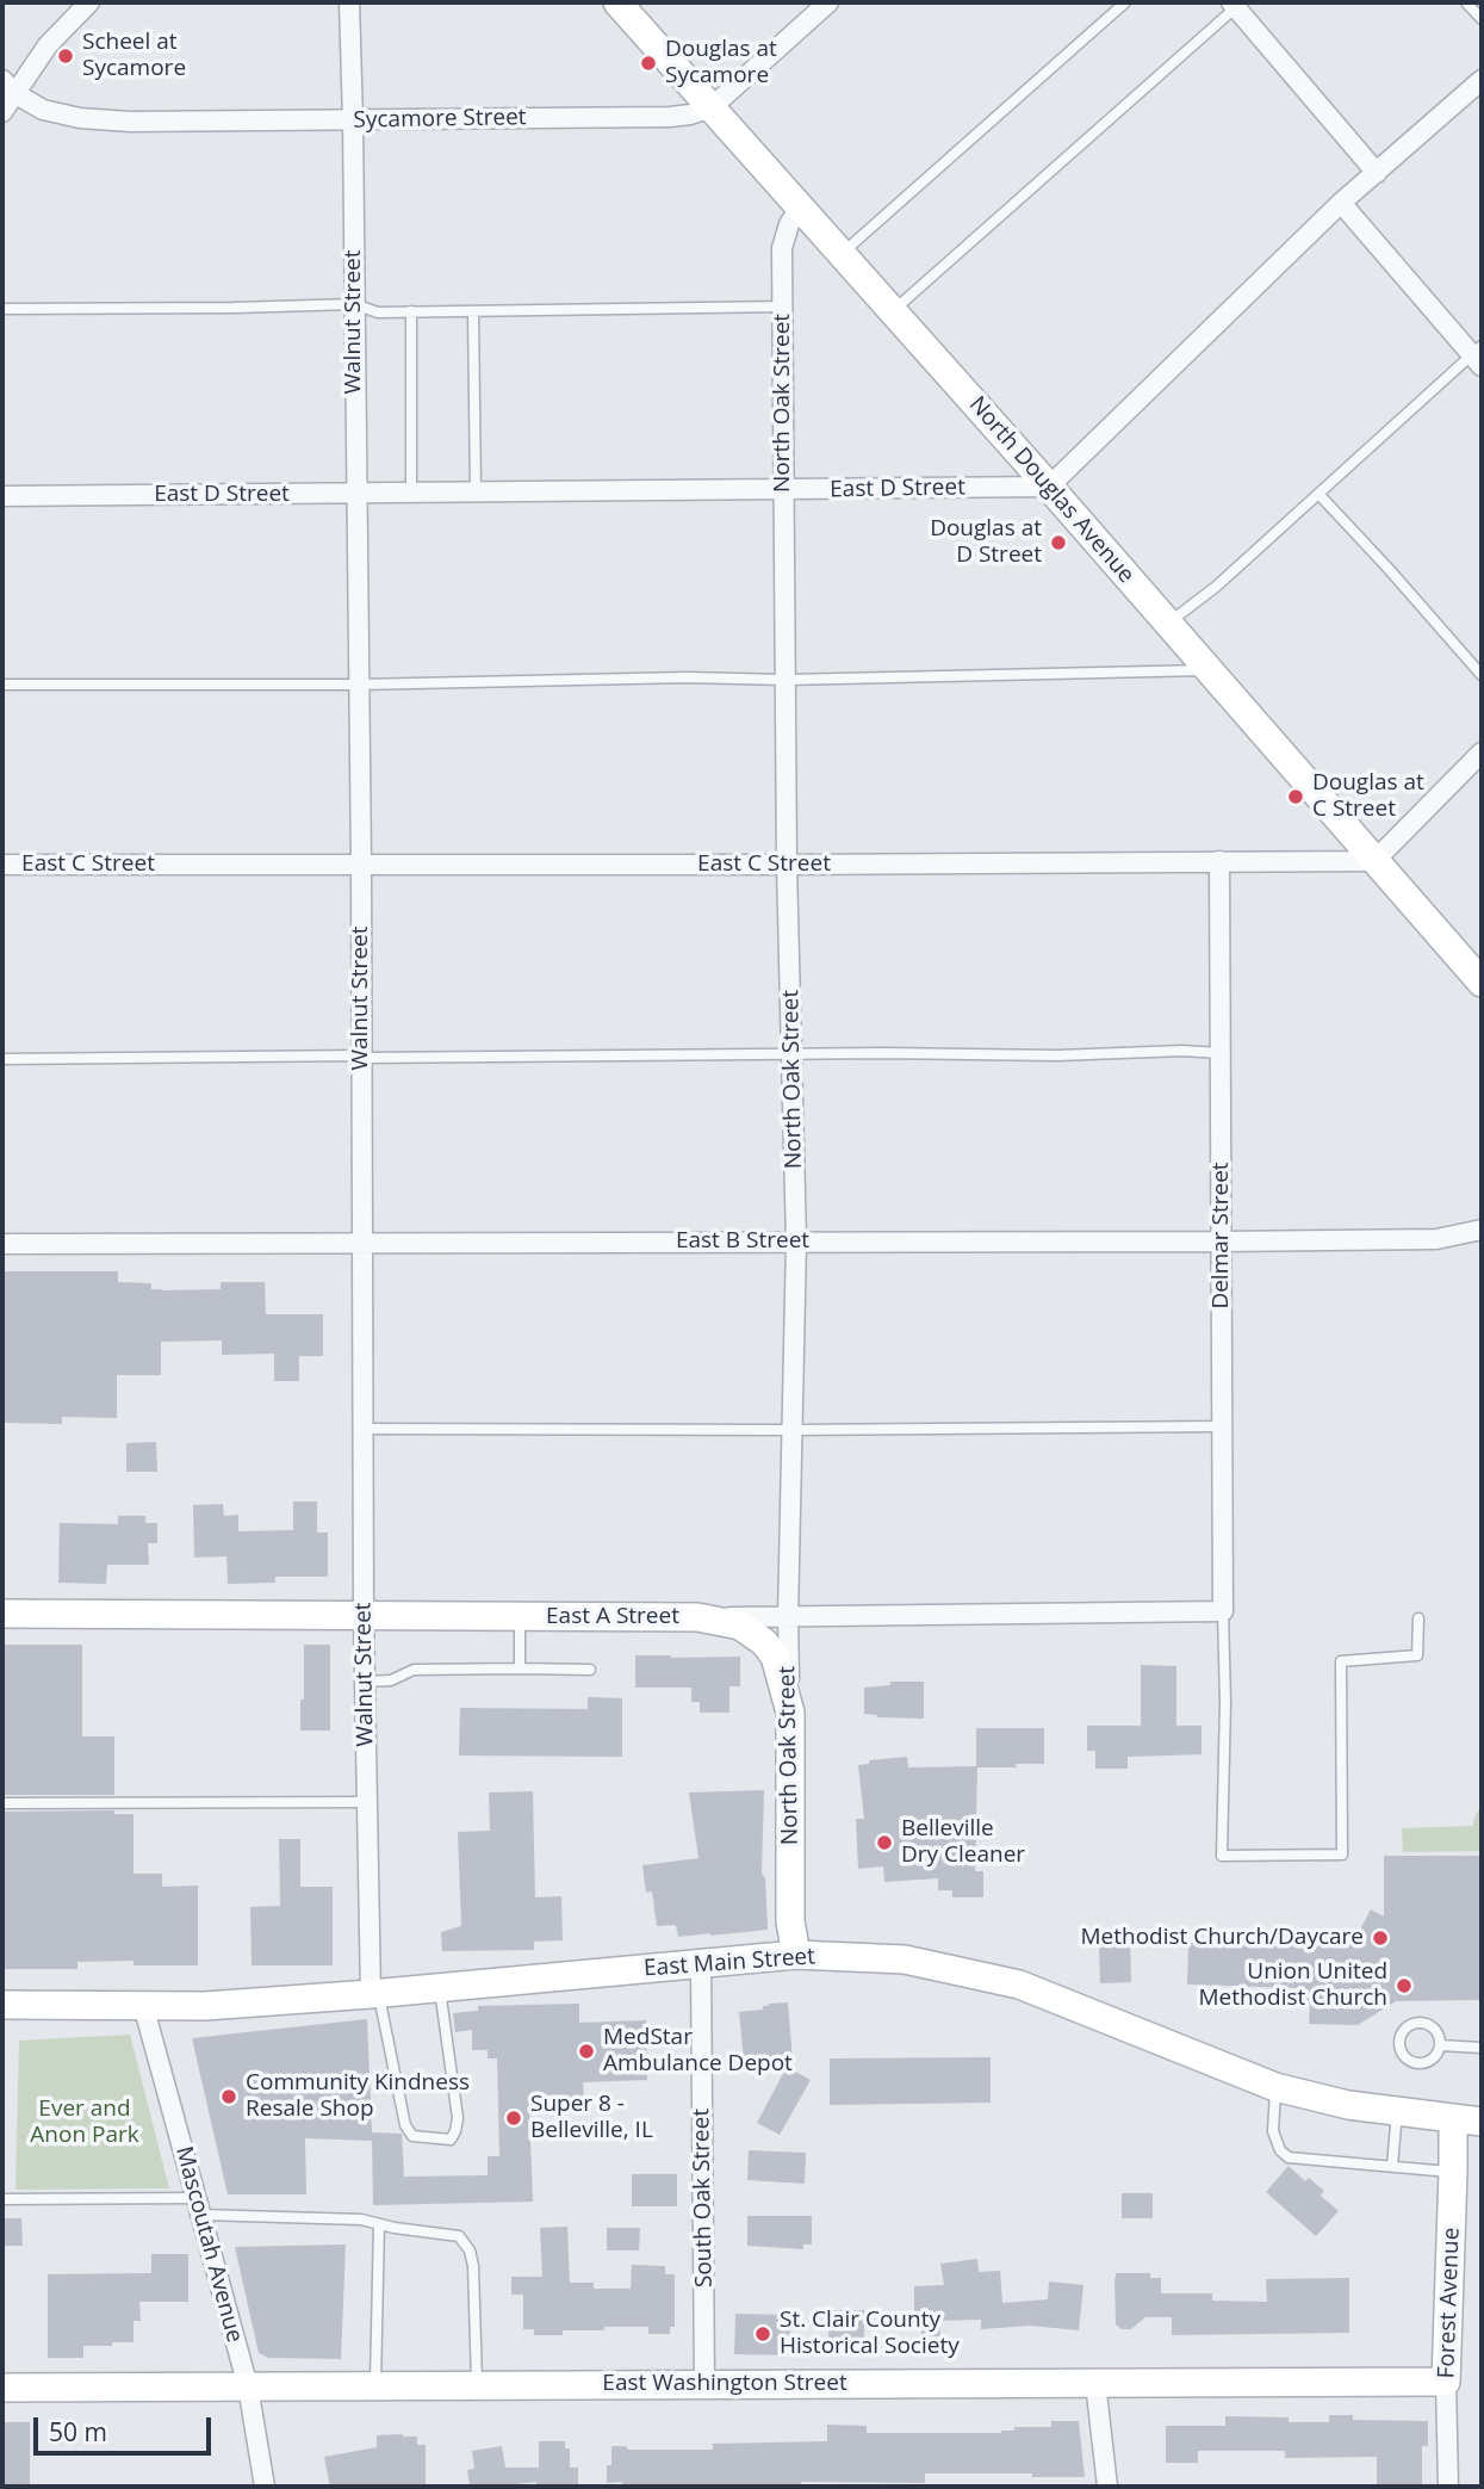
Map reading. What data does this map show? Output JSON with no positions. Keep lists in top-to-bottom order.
{
  "streets": {
    "main road": [
      "North Oak Street",
      "North Douglas Avenue",
      "East A Street",
      "East Main Street",
      "Forest Avenue",
      "East Washington Street"
    ],
    "street": [
      "Sycamore Street",
      "Walnut Street",
      "East D Street",
      "East C Street",
      "Delmar Street",
      "East B Street",
      "South Oak Street",
      "Mascoutah Avenue"
    ]
  },
  "crossings": [
    ["Sycamore Street", "Walnut Street"],
    ["Sycamore Street", "North Douglas Avenue"],
    ["Walnut Street", "East D Street"],
    ["Walnut Street", "East C Street"],
    ["Walnut Street", "East B Street"],
    ["Walnut Street", "East A Street"],
    ["Walnut Street", "East Main Street"],
    ["North Oak Street", "East D Street"],
    ["North Oak Street", "North Douglas Avenue"],
    ["North Oak Street", "East C Street"],
    ["North Oak Street", "East B Street"],
    ["North Oak Street", "East A Street"],
    ["North Oak Street", "East Main Street"],
    ["East D Street", "North Douglas Avenue"],
    ["North Douglas Avenue", "East C Street"],
    ["East C Street", "Delmar Street"],
    ["Delmar Street", "East B Street"],
    ["Delmar Street", "East A Street"],
    ["East Main Street", "South Oak Street"],
    ["East Main Street", "Mascoutah Avenue"],
    ["East Main Street", "Forest Avenue"],
    ["South Oak Street", "East Washington Street"],
    ["Mascoutah Avenue", "East Washington Street"],
    ["Forest Avenue", "East Washington Street"]
  ],
  "parks": ["Ever and Anon Park"],
  "places": [
    "Scheel at Sycamore",
    "Douglas at Sycamore",
    "Douglas at D Street",
    "Douglas at C Street",
    "Belleville Dry Cleaner",
    "Methodist Church/Daycare",
    "Union United Methodist Church",
    "MedStar Ambulance Depot",
    "Community Kindness Resale Shop",
    "Super 8 - Belleville, IL",
    "St. Clair County Historical Society"
  ],
  "scale_bar": "50 m"
}
